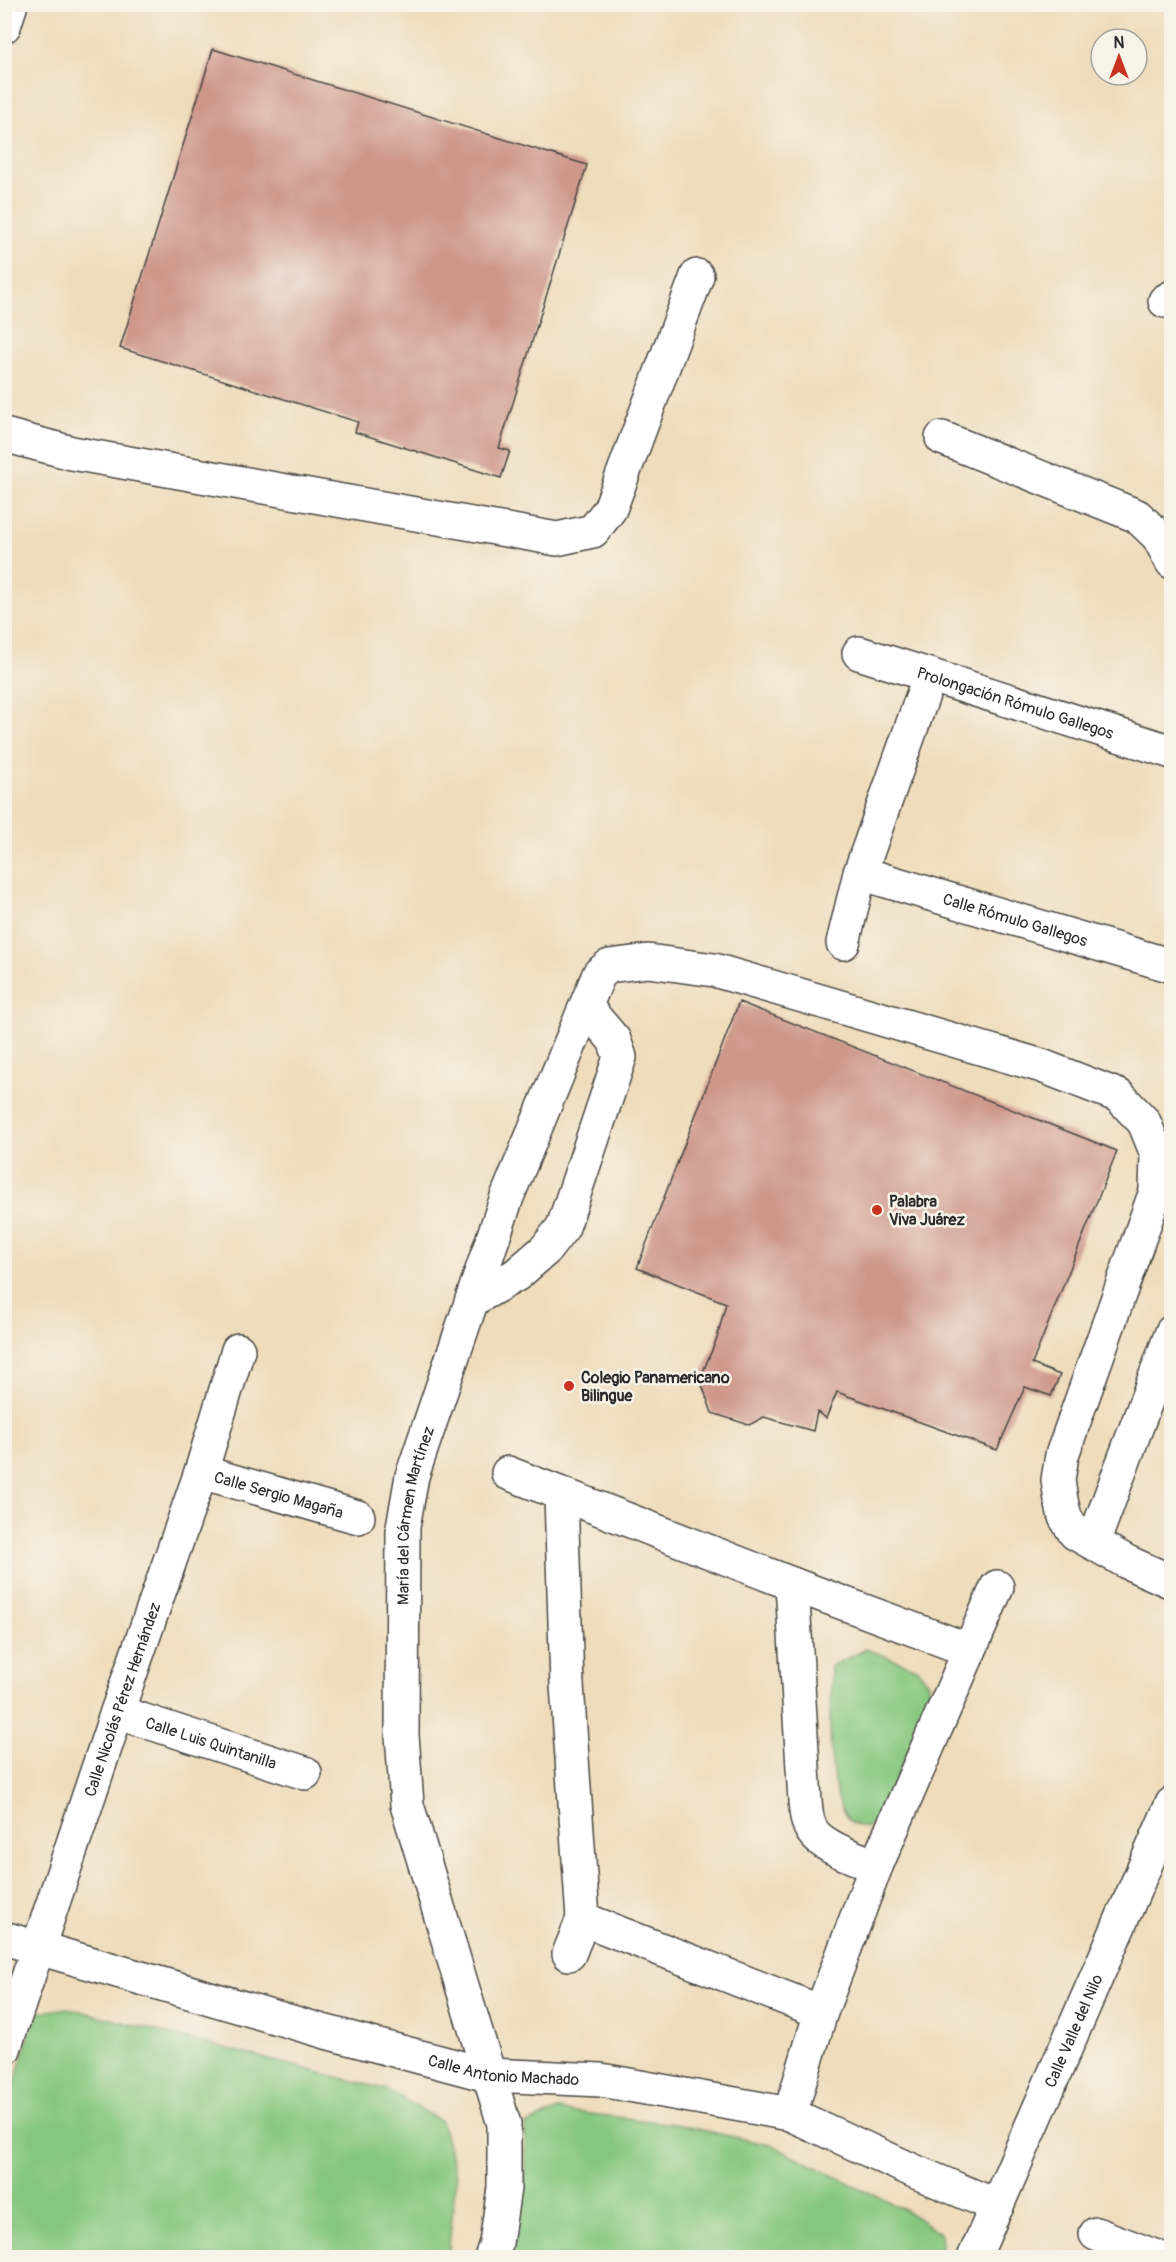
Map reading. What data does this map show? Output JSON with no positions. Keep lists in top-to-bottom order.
{
  "streets": {
    "street": [
      "Prolongación Rómulo Gallegos",
      "Calle Rómulo Gallegos",
      "Calle Sergio Magaña",
      "María del Cármen Martínez",
      "Calle Nicolás Pérez Hernández",
      "Calle Luis Quintanilla",
      "Calle Valle del Nilo",
      "Calle Antonio Machado"
    ]
  },
  "crossings": [
    ["Calle Sergio Magaña", "Calle Nicolás Pérez Hernández"],
    ["María del Cármen Martínez", "Calle Antonio Machado"],
    ["Calle Nicolás Pérez Hernández", "Calle Luis Quintanilla"],
    ["Calle Nicolás Pérez Hernández", "Calle Antonio Machado"],
    ["Calle Valle del Nilo", "Calle Antonio Machado"]
  ],
  "places": ["Palabra Viva Juárez", "Colegio Panamericano Bilingue"],
  "north": "top"
}
